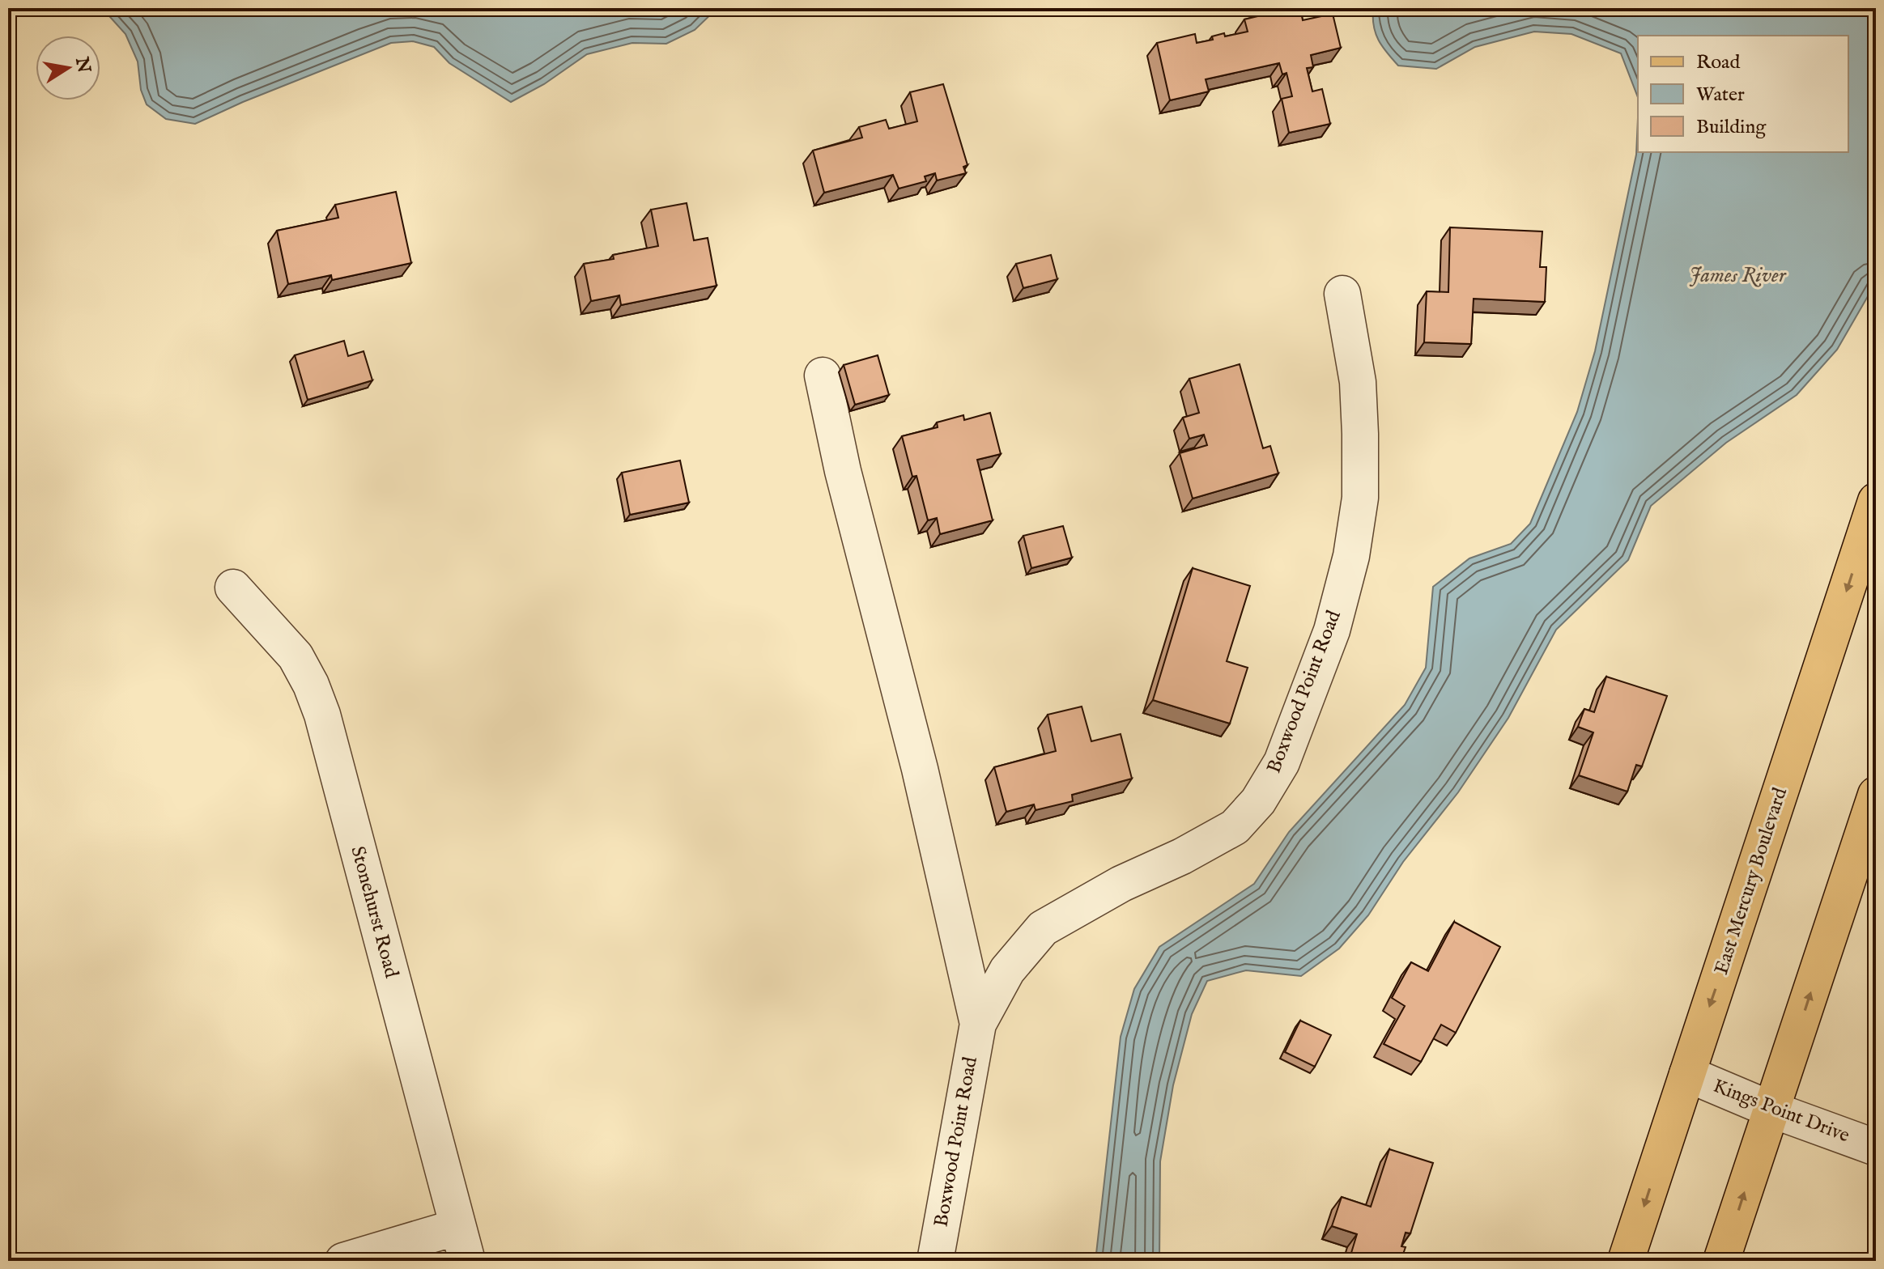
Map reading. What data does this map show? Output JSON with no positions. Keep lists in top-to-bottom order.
{
  "streets": {
    "main road": ["East Mercury Boulevard"],
    "street": ["Boxwood Point Road", "Stonehurst Road", "Kings Point Drive"]
  },
  "crossings": [
    ["East Mercury Boulevard", "Kings Point Drive"]
  ],
  "water": ["James River"],
  "legend": ["Road", "Water", "Building"],
  "north": "right"
}
